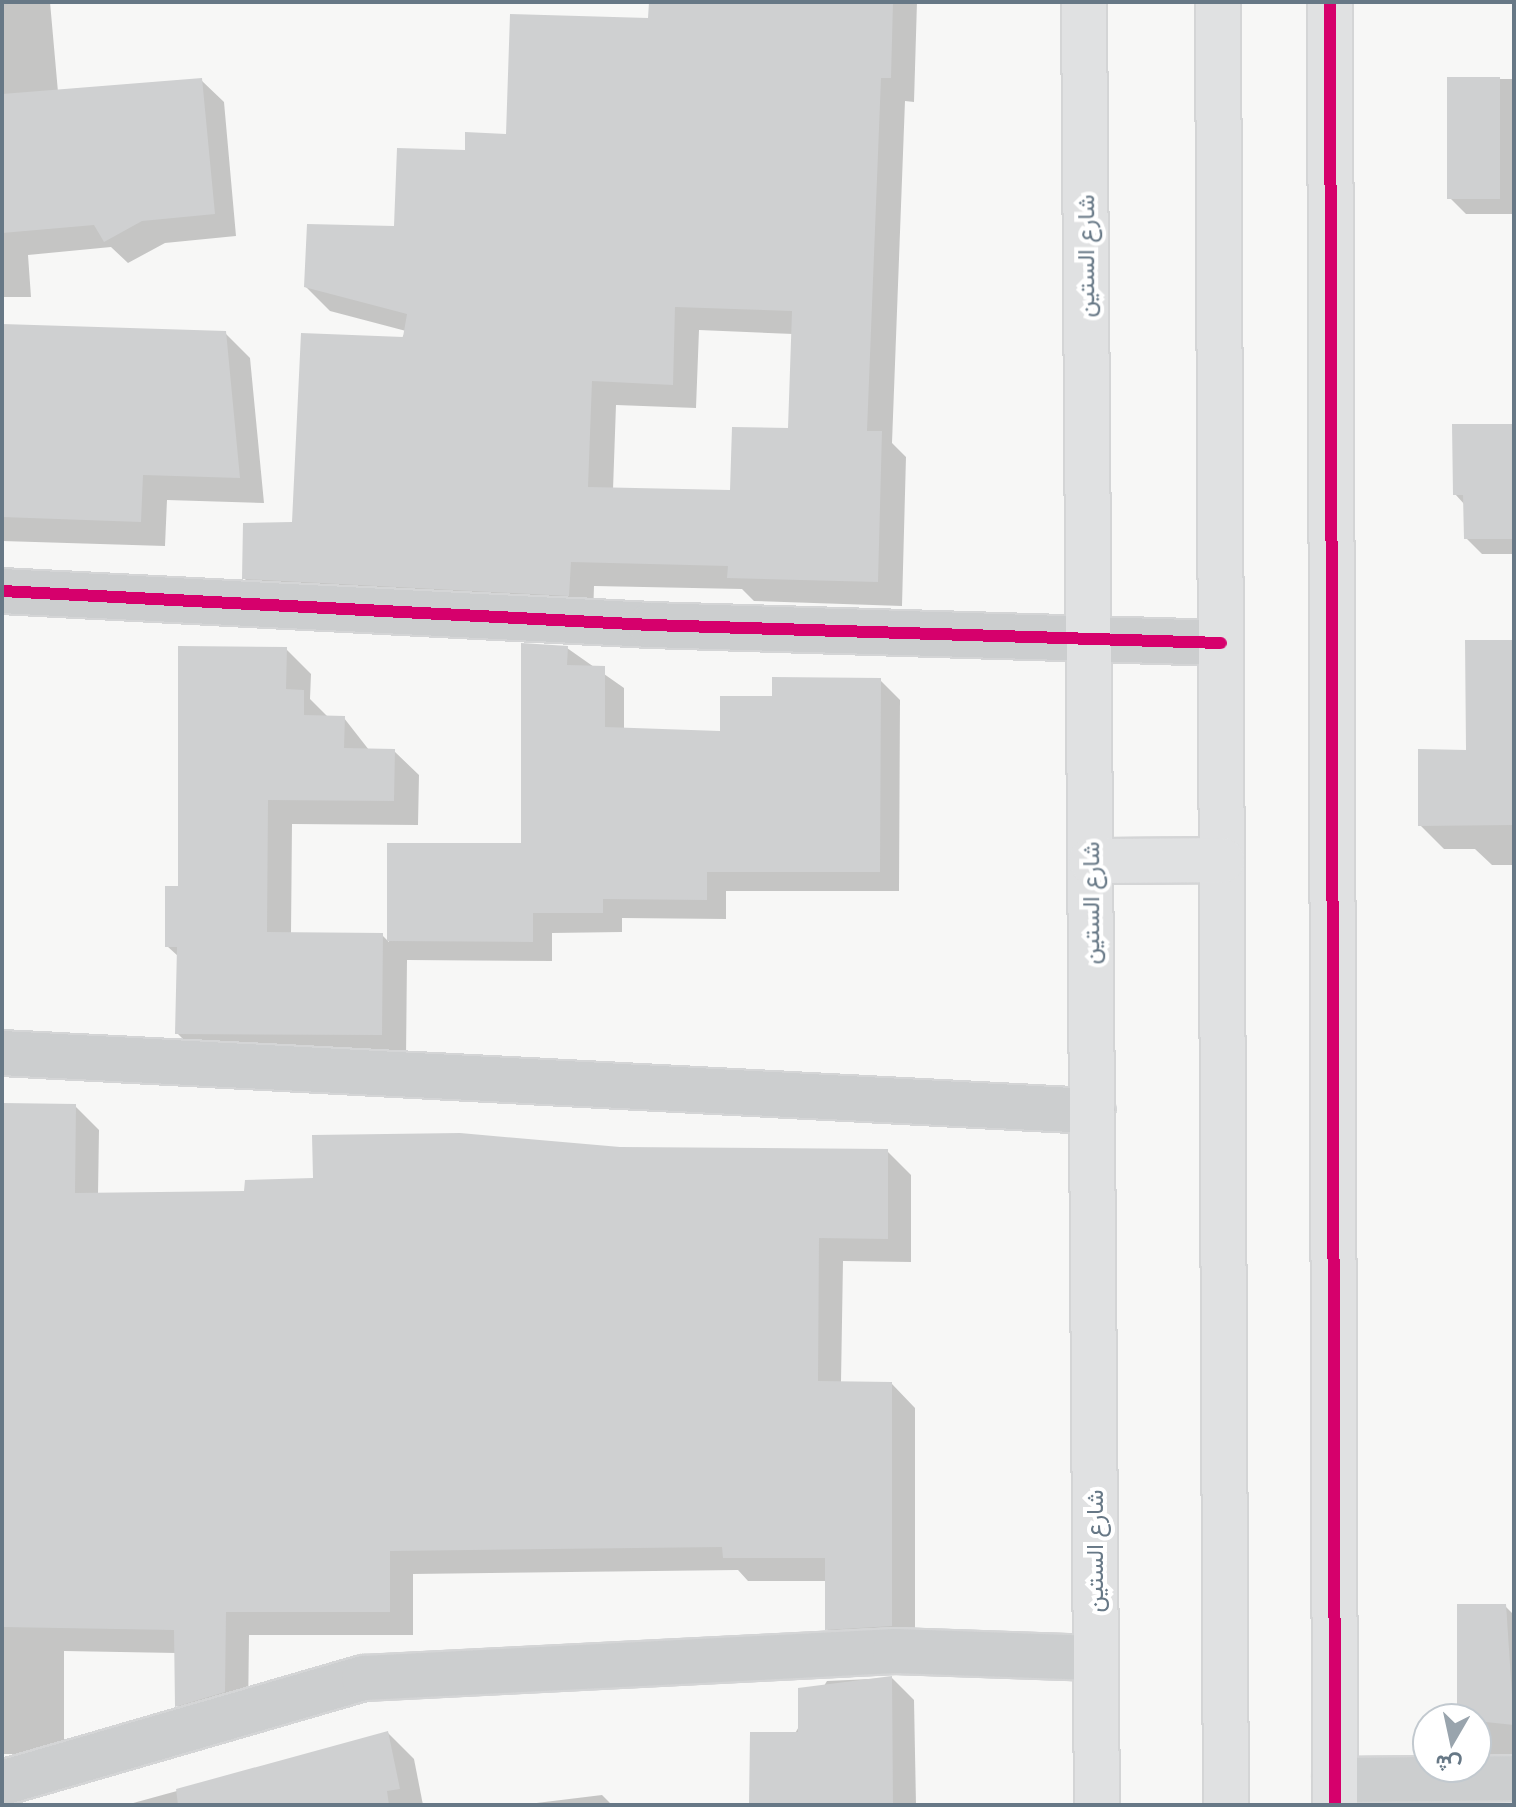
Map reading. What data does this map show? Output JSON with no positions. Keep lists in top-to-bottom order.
{
  "streets": {
    "main road": ["شارع الستين"]
  },
  "north": "bottom"
}
